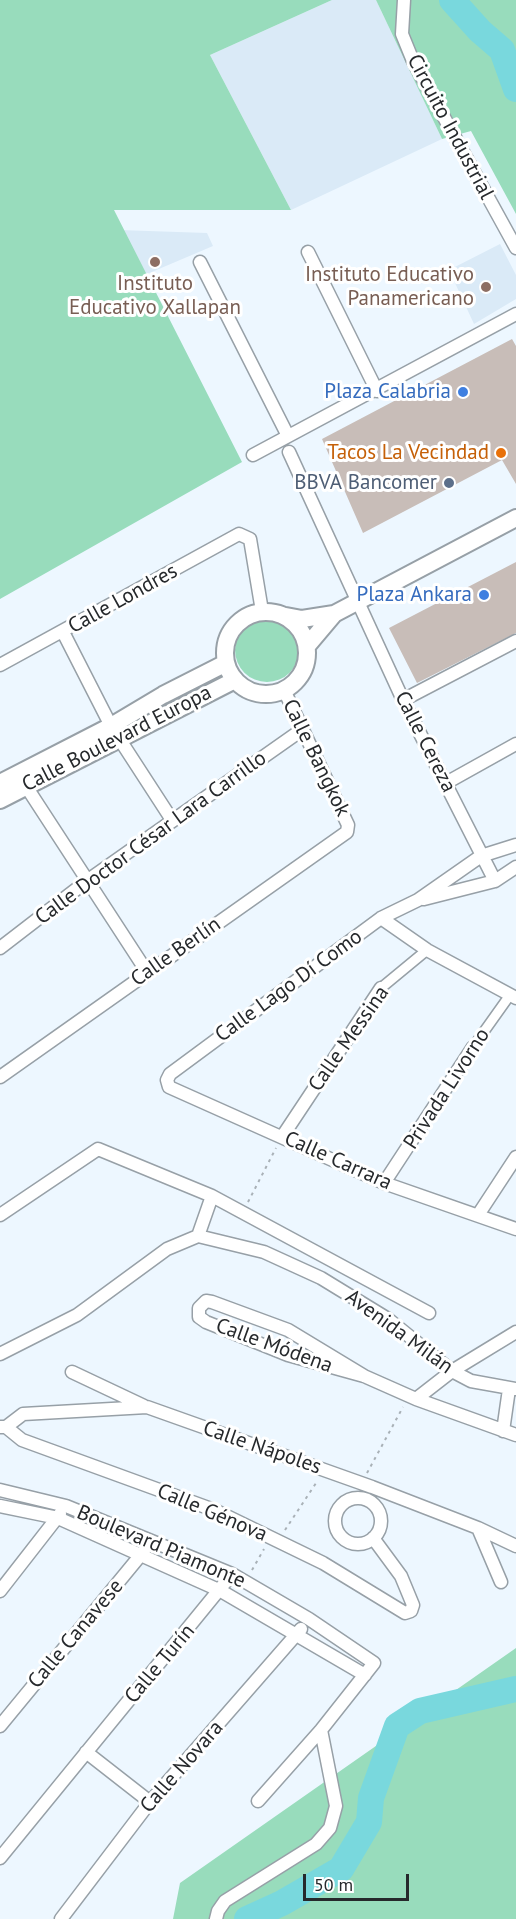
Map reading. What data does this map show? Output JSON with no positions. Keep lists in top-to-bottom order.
{
  "streets": {
    "main road": ["Calle Boulevard Europa"],
    "street": [
      "Circuito Industrial",
      "Calle Londres",
      "Calle Cereza",
      "Calle Bangkok",
      "Calle Doctor César Lara Carrillo",
      "Calle Berlín",
      "Calle Lago Dí Como",
      "Calle Messina",
      "Privada Livorno",
      "Calle Carrara",
      "Avenida Milán",
      "Calle Módena",
      "Calle Nápoles",
      "Calle Génova",
      "Boulevard Piamonte",
      "Calle Canavese",
      "Calle Turín",
      "Calle Novara"
    ]
  },
  "crossings": [
    ["Calle Londres", "Calle Boulevard Europa"],
    ["Calle Londres", "Calle Bangkok"],
    ["Calle Boulevard Europa", "Calle Bangkok"],
    ["Calle Cereza", "Calle Lago Dí Como"],
    ["Calle Bangkok", "Calle Doctor César Lara Carrillo"],
    ["Calle Bangkok", "Calle Berlín"],
    ["Calle Lago Dí Como", "Calle Carrara"],
    ["Calle Messina", "Calle Carrara"],
    ["Privada Livorno", "Calle Carrara"],
    ["Calle Nápoles", "Calle Génova"],
    ["Boulevard Piamonte", "Calle Canavese"],
    ["Boulevard Piamonte", "Calle Turín"],
    ["Boulevard Piamonte", "Calle Novara"]
  ],
  "places": [
    "Instituto Educativo Xallapan",
    "Instituto Educativo Panamericano",
    "Plaza Calabria",
    "Tacos La Vecindad",
    "BBVA Bancomer",
    "Plaza Ankara"
  ],
  "scale_bar": "50 m"
}
